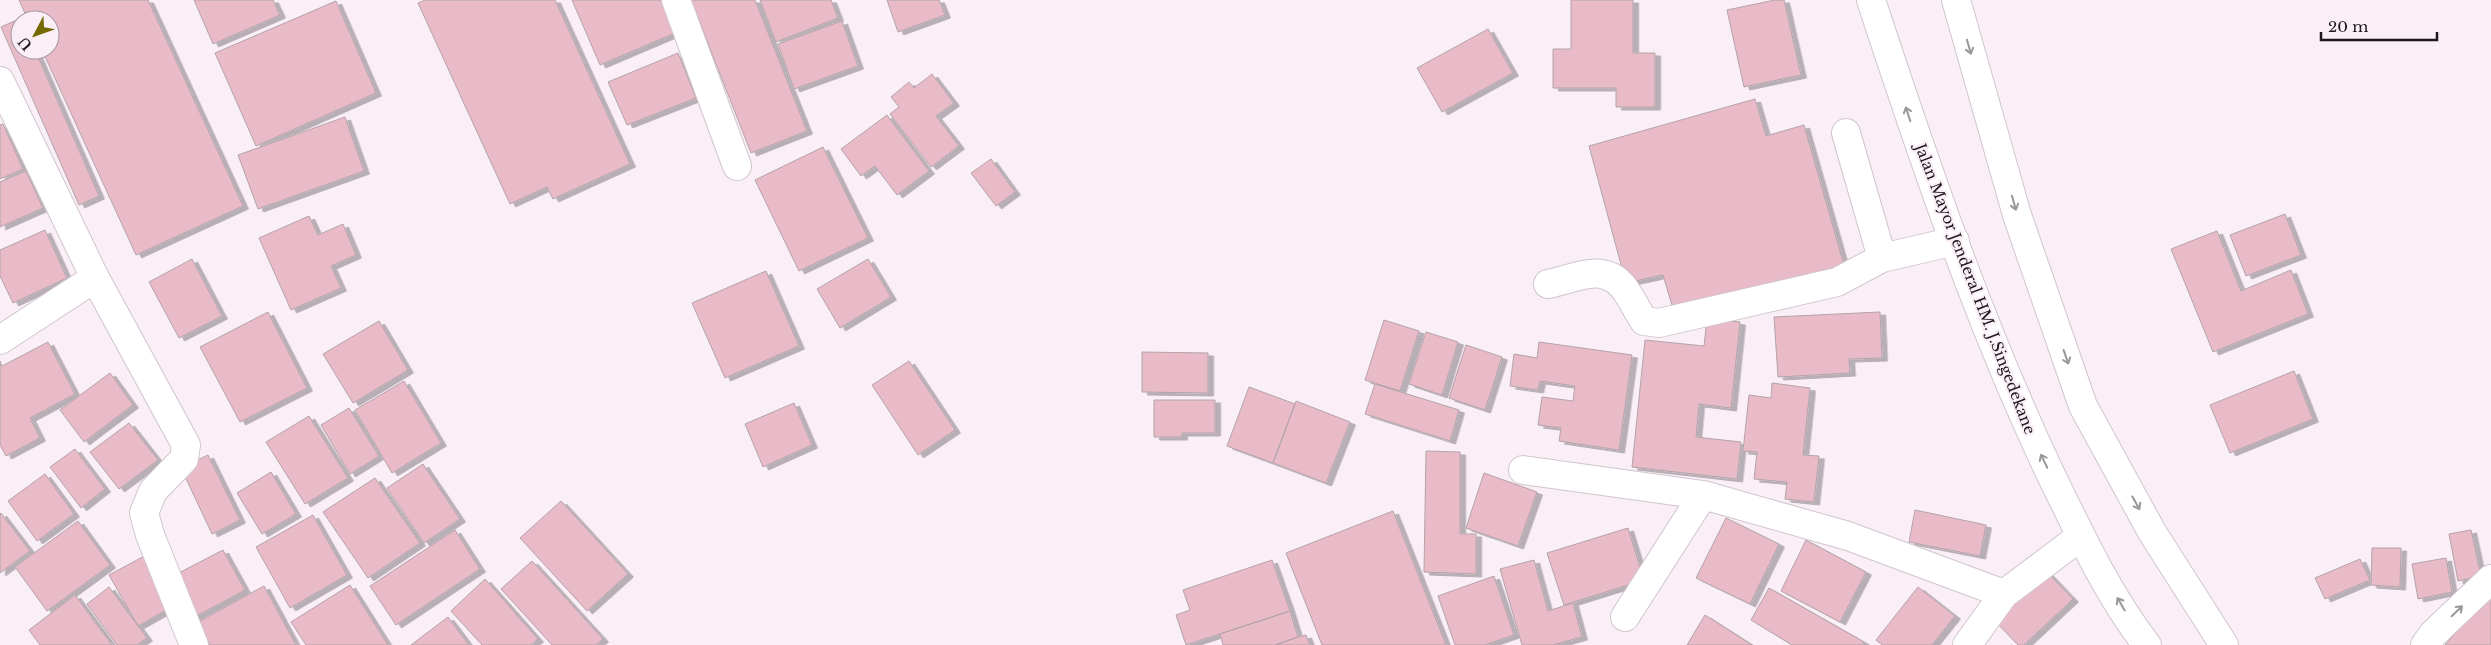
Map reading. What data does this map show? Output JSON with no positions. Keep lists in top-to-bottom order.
{
  "streets": {
    "street": ["Jalan Mayor Jenderal HM. J.Singedekane"]
  },
  "scale_bar": "20 m",
  "north": "bottom left"
}
